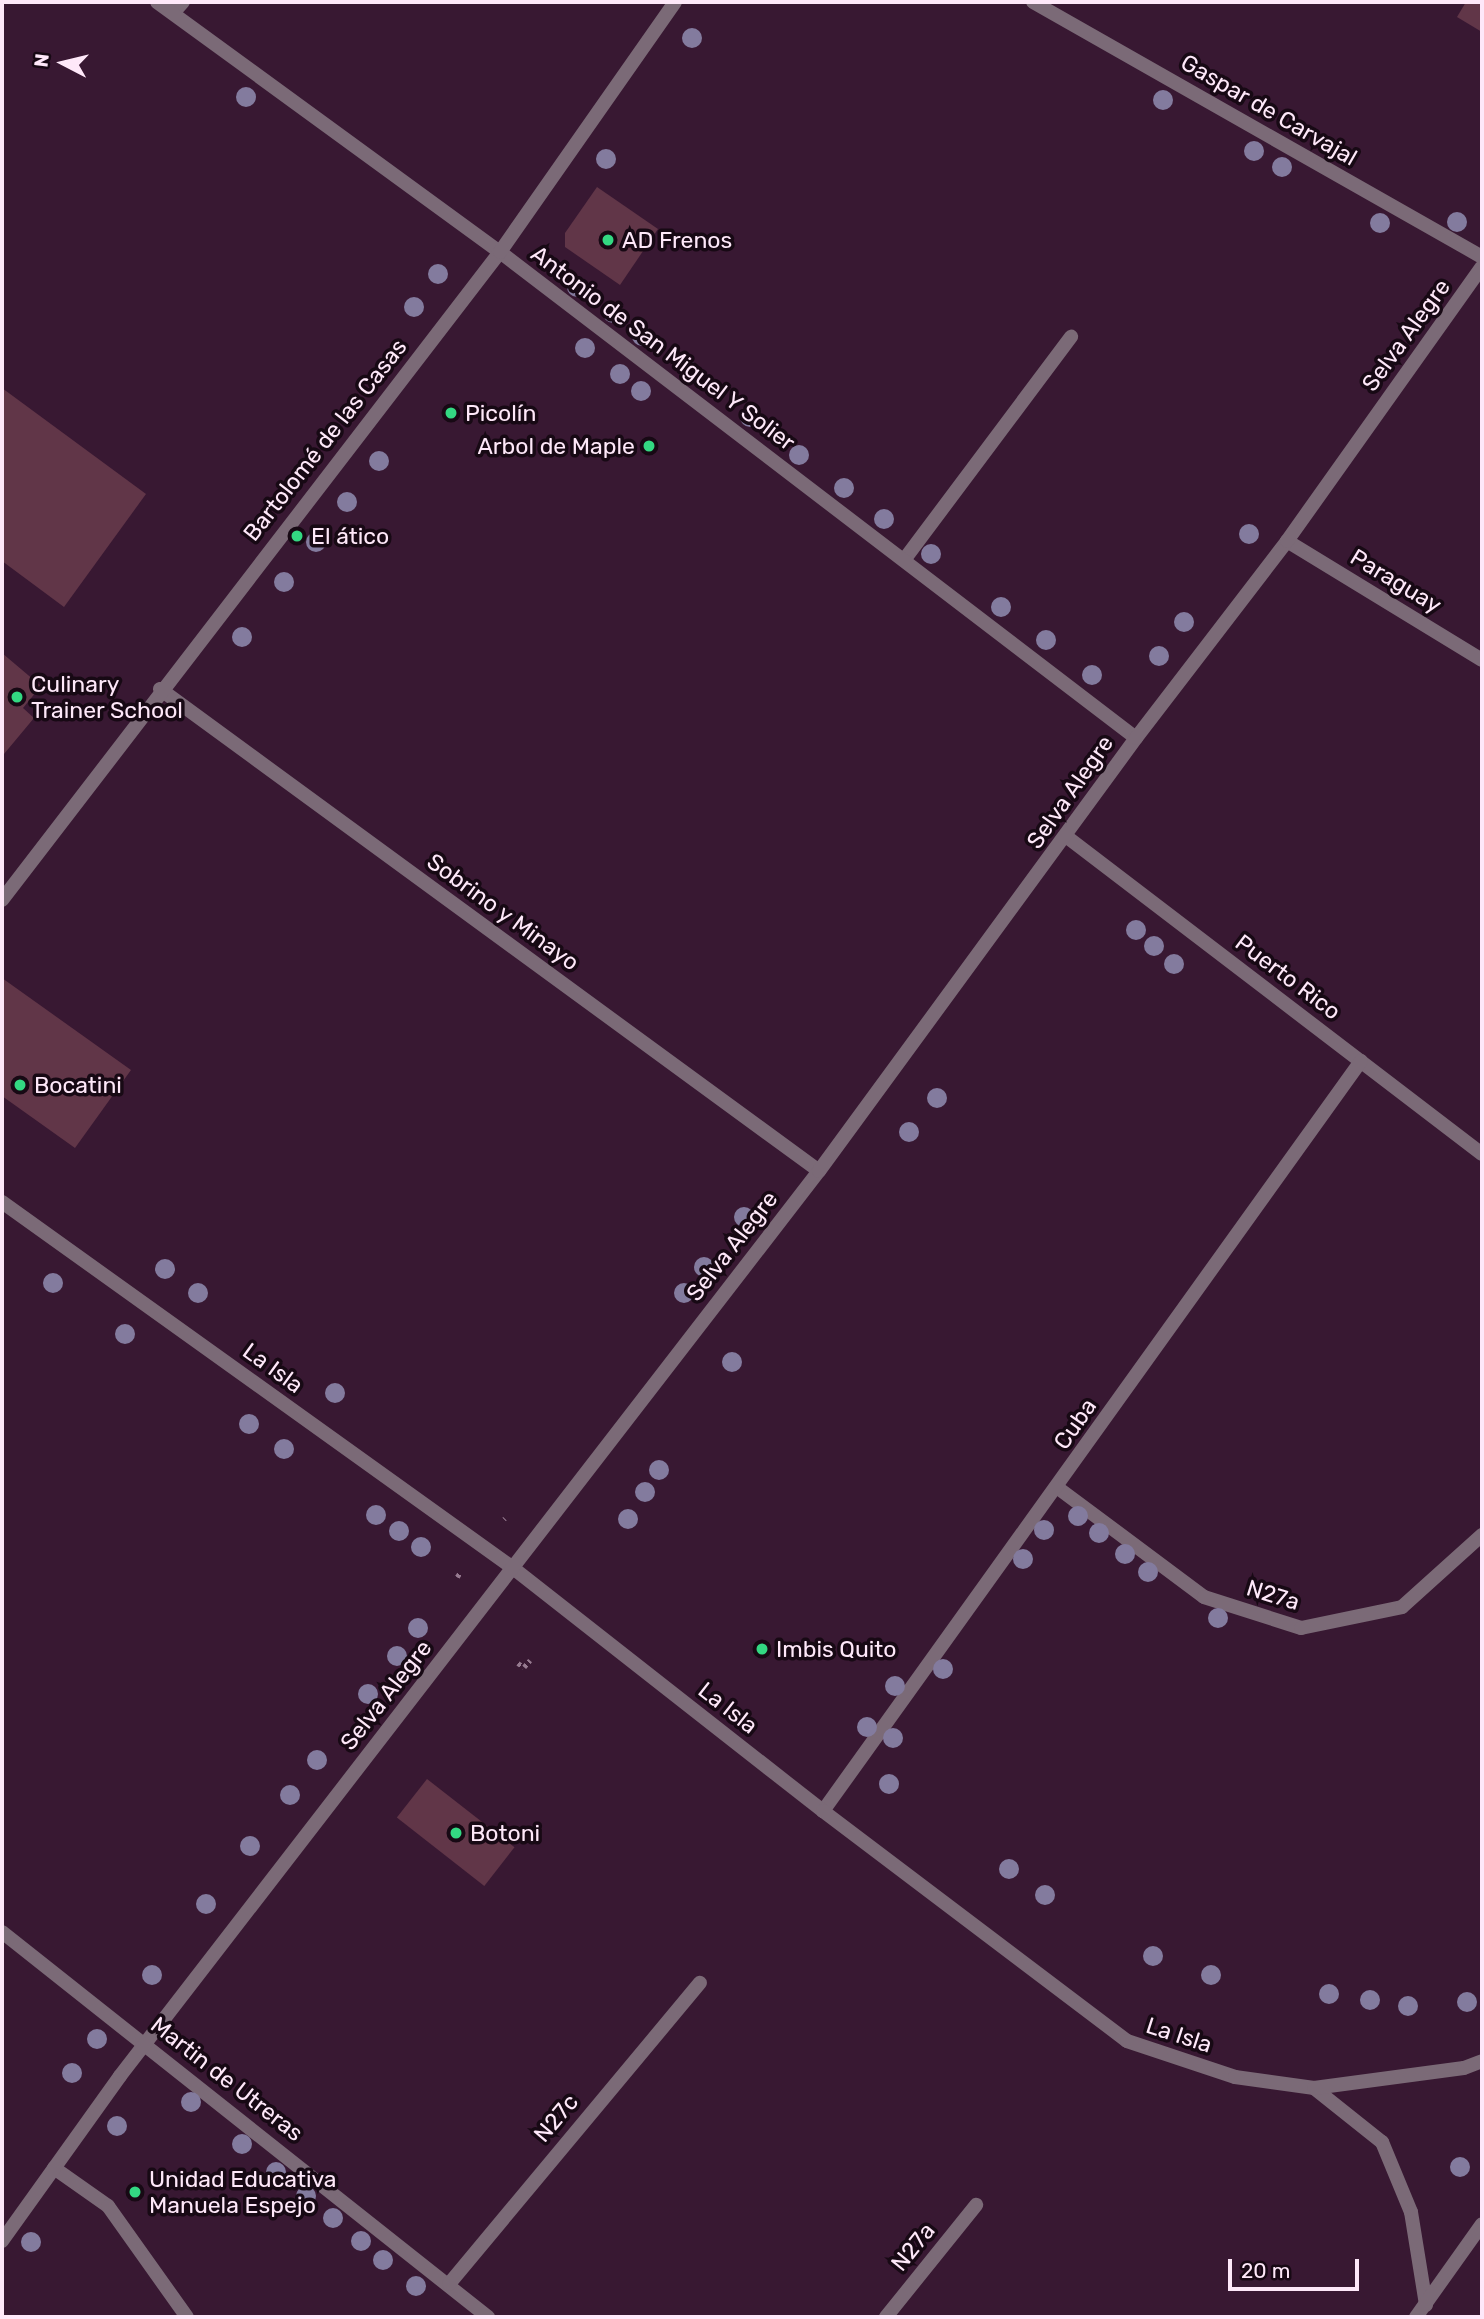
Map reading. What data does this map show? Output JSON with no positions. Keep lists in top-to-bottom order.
{
  "streets": {
    "street": [
      "Gaspar de Carvajal",
      "Selva Alegre",
      "Antonio de San Miguel Y Solier",
      "Bartolomé de las Casas",
      "Paraguay",
      "Sobrino y Minayo",
      "Puerto Rico",
      "La Isla",
      "Cuba",
      "N27a",
      "Martin de Utreras",
      "N27c"
    ]
  },
  "crossings": [
    ["Selva Alegre", "Antonio de San Miguel Y Solier"],
    ["Selva Alegre", "Paraguay"],
    ["Selva Alegre", "Sobrino y Minayo"],
    ["Selva Alegre", "Puerto Rico"],
    ["Selva Alegre", "La Isla"],
    ["Selva Alegre", "Martin de Utreras"],
    ["Antonio de San Miguel Y Solier", "Bartolomé de las Casas"],
    ["Bartolomé de las Casas", "Sobrino y Minayo"],
    ["Puerto Rico", "Cuba"],
    ["La Isla", "Cuba"],
    ["Cuba", "N27a"],
    ["Martin de Utreras", "N27c"]
  ],
  "places": [
    "AD Frenos",
    "Picolín",
    "Arbol de Maple",
    "El ático",
    "Culinary Trainer School",
    "Bocatini",
    "Imbis Quito",
    "Botoni",
    "Unidad Educativa Manuela Espejo"
  ],
  "scale_bar": "20 m",
  "north": "left"
}
